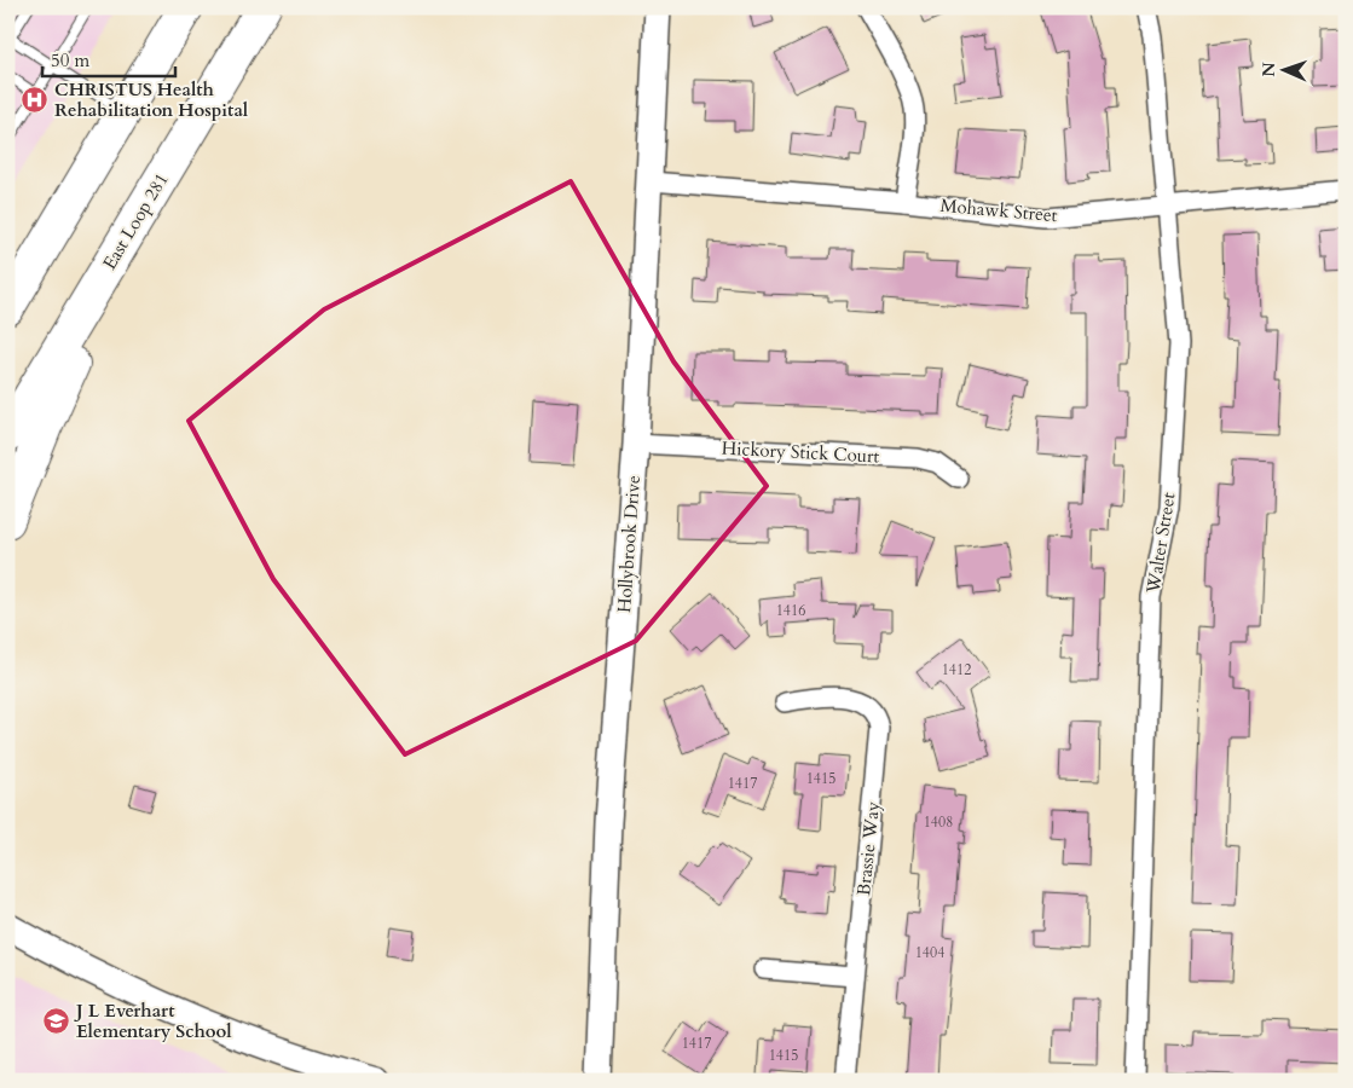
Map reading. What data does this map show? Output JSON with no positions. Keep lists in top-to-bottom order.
{
  "streets": {
    "highway": ["East Loop 281"],
    "street": [
      "Mohawk Street",
      "Hickory Stick Court",
      "Walter Street",
      "Hollybrook Drive",
      "Brassie Way"
    ]
  },
  "crossings": [
    ["Mohawk Street", "Walter Street"],
    ["Mohawk Street", "Hollybrook Drive"],
    ["Hickory Stick Court", "Hollybrook Drive"]
  ],
  "places": {
    "hospital": ["CHRISTUS Health Rehabilitation Hospital"],
    "school or university": ["J L Everhart Elementary School"]
  },
  "house_numbers": [
    "1416",
    "1412",
    "1415",
    "1417",
    "1408",
    "1404",
    "1417",
    "1415"
  ],
  "scale_bar": "50 m",
  "north": "left"
}
